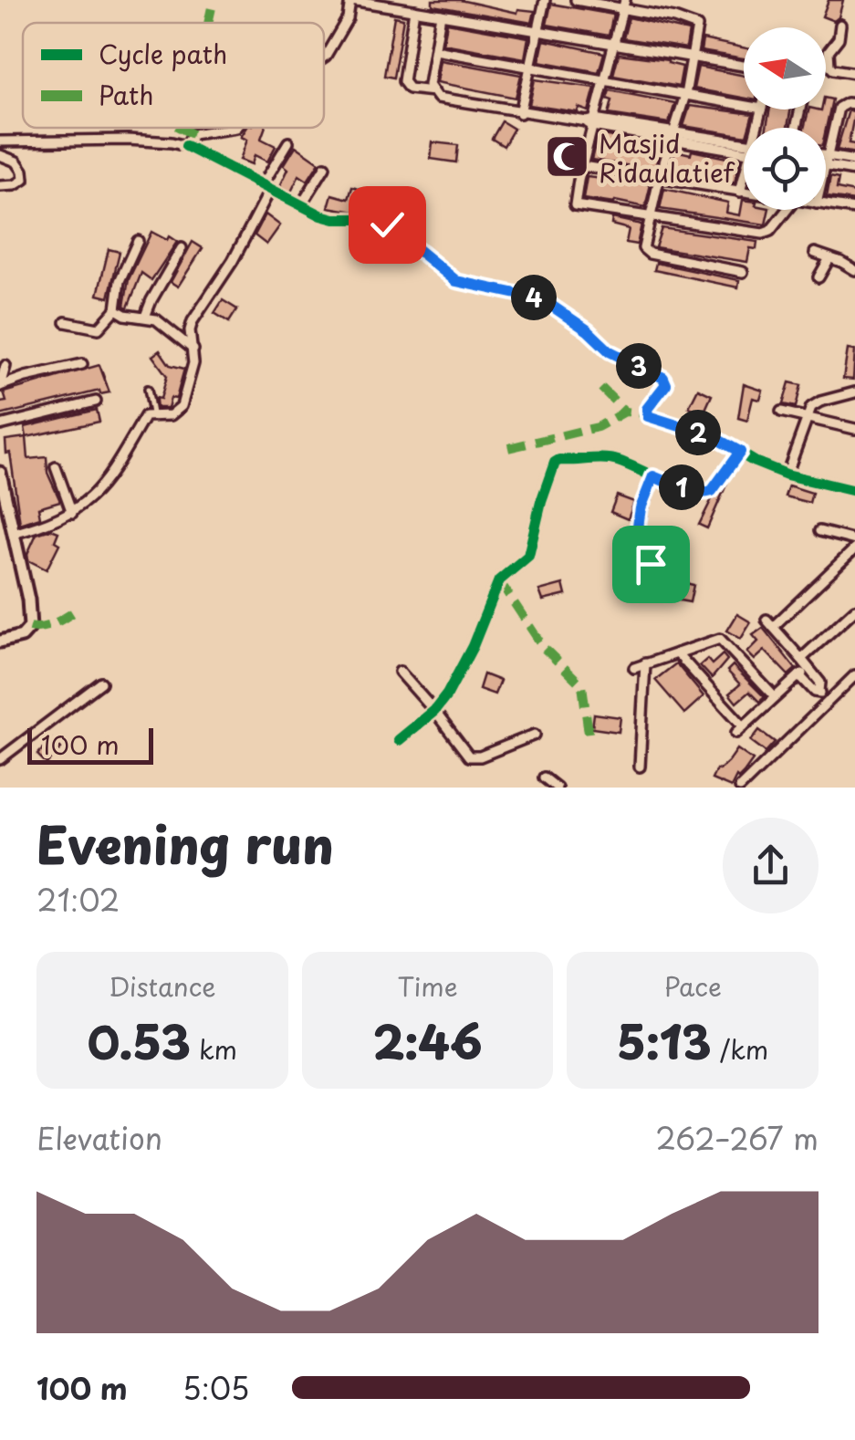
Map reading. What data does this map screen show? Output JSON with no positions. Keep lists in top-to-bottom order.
{
  "places": {
    "mosque": ["Masjid Ridaulatief"]
  },
  "legend": ["Cycle path", "Path"],
  "scale_bar": "100 m",
  "north": "left",
  "page": {
    "pins": [
      "4",
      "3",
      "2",
      "1"
    ],
    "scale": "100 m",
    "heading": ["Evening run", "21:02"],
    "stats": [
      ["Distance", "0.53 km"],
      ["Time", "2:46"],
      ["Pace", "5:13 /km"]
    ],
    "chart": ["Elevation", "262–267 m"],
    "list": [
      {
        "name": "100 m",
        "note": "5:05"
      }
    ]
  }
}
